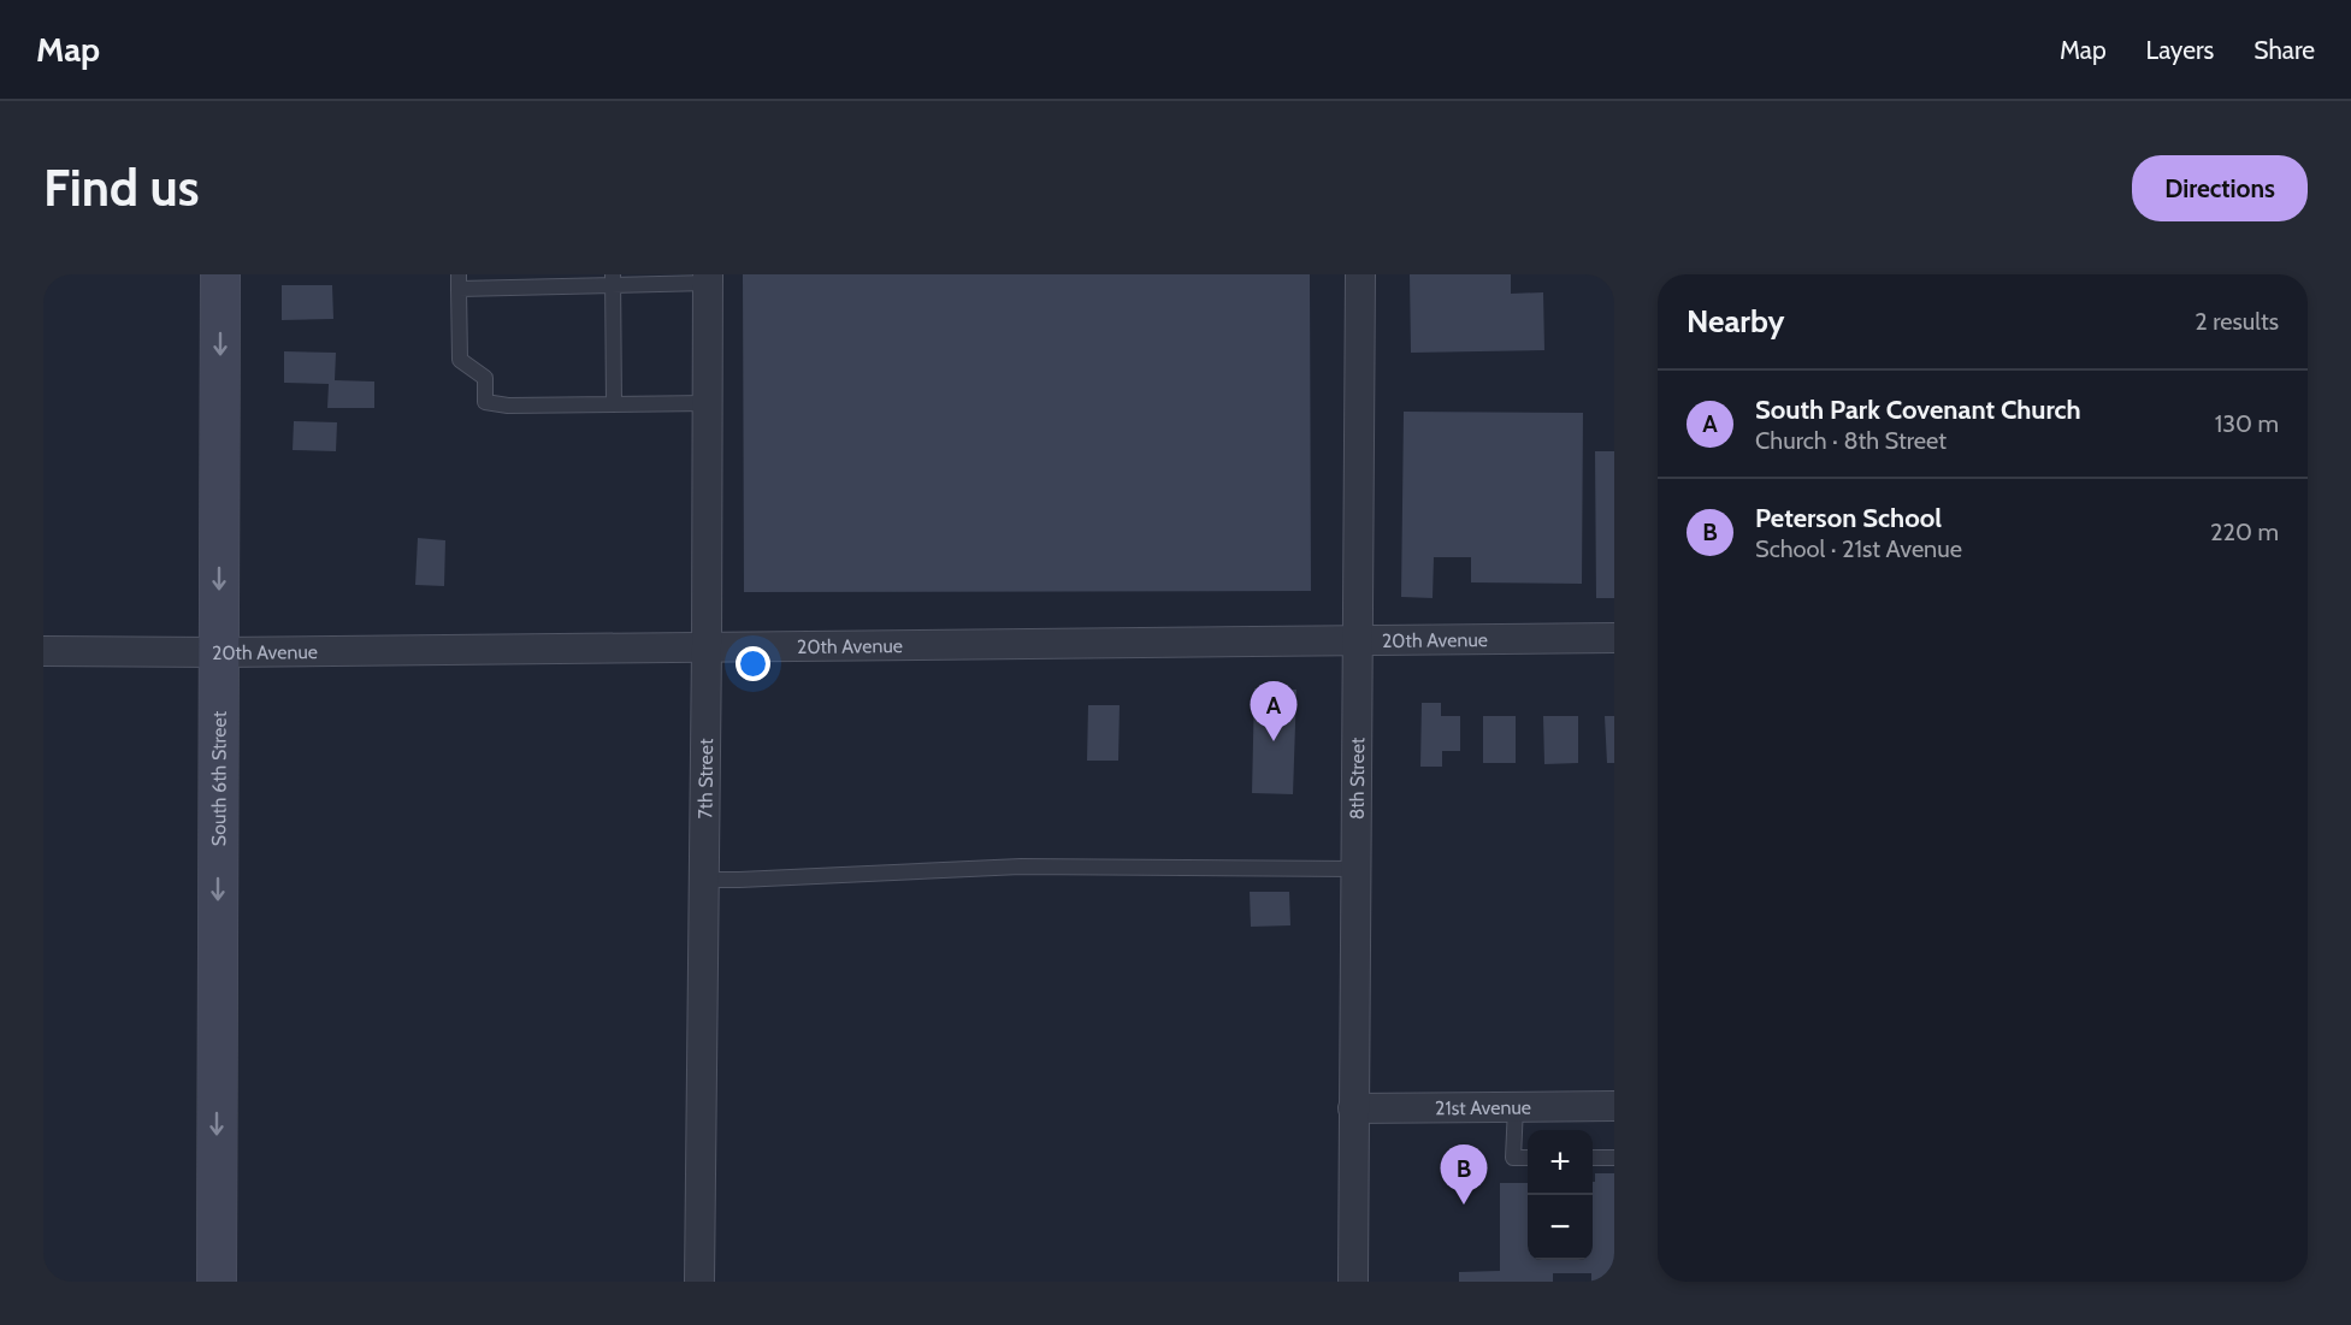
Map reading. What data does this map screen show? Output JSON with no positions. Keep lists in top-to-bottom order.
{
  "streets": {
    "street": [
      "20th Avenue",
      "South 6th Street",
      "8th Street",
      "7th Street",
      "21st Avenue"
    ]
  },
  "crossings": [
    ["20th Avenue", "South 6th Street"],
    ["20th Avenue", "8th Street"],
    ["20th Avenue", "7th Street"],
    ["8th Street", "21st Avenue"]
  ],
  "one_way": ["South 6th Street"],
  "page": {
    "header": "Map",
    "nav": ["Map", "Layers", "Share"],
    "buttons": "Directions",
    "title": "Find us",
    "heading": ["Nearby", "2 results"],
    "list": [
      {
        "mark": "A",
        "name": "South Park Covenant Church",
        "note": "Church · 8th Street",
        "value": "130 m"
      },
      {
        "mark": "B",
        "name": "Peterson School",
        "note": "School · 21st Avenue",
        "value": "220 m"
      }
    ],
    "pins": ["A", "B"],
    "map_buttons": ["+", "−"]
  }
}
